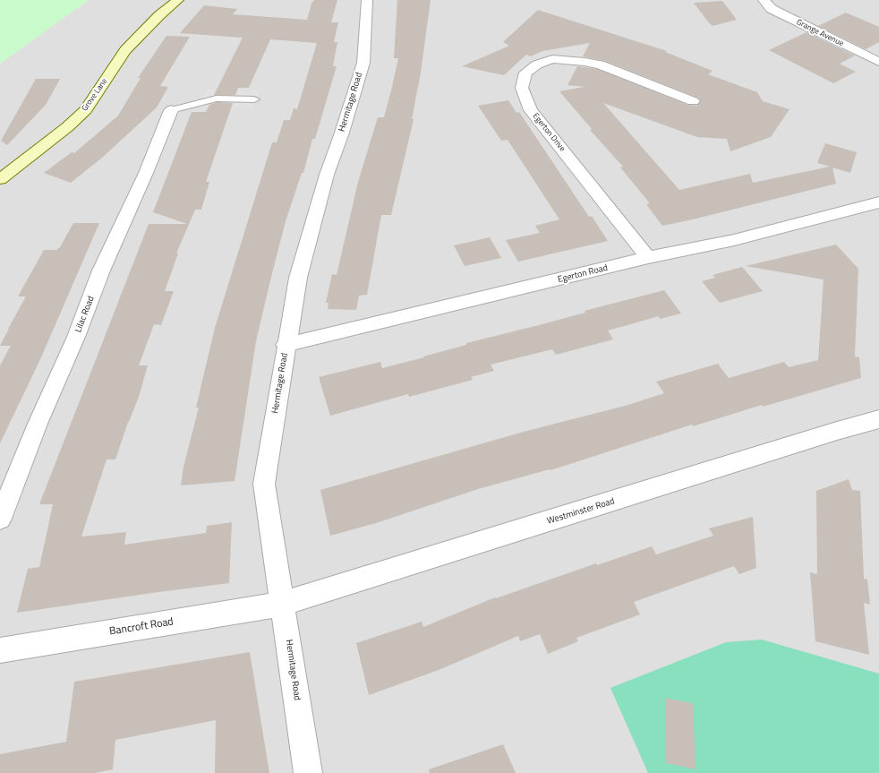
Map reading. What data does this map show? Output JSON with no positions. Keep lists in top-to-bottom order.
{
  "streets": {
    "street": [
      "Grange Avenue",
      "Grove Lane",
      "Hermitage Road",
      "Egerton Drive",
      "Egerton Road",
      "Lilac Road",
      "Westminster Road",
      "Bancroft Road"
    ]
  },
  "crossings": [
    ["Hermitage Road", "Egerton Road"],
    ["Hermitage Road", "Westminster Road"],
    ["Hermitage Road", "Bancroft Road"],
    ["Egerton Drive", "Egerton Road"],
    ["Westminster Road", "Bancroft Road"]
  ]
}
